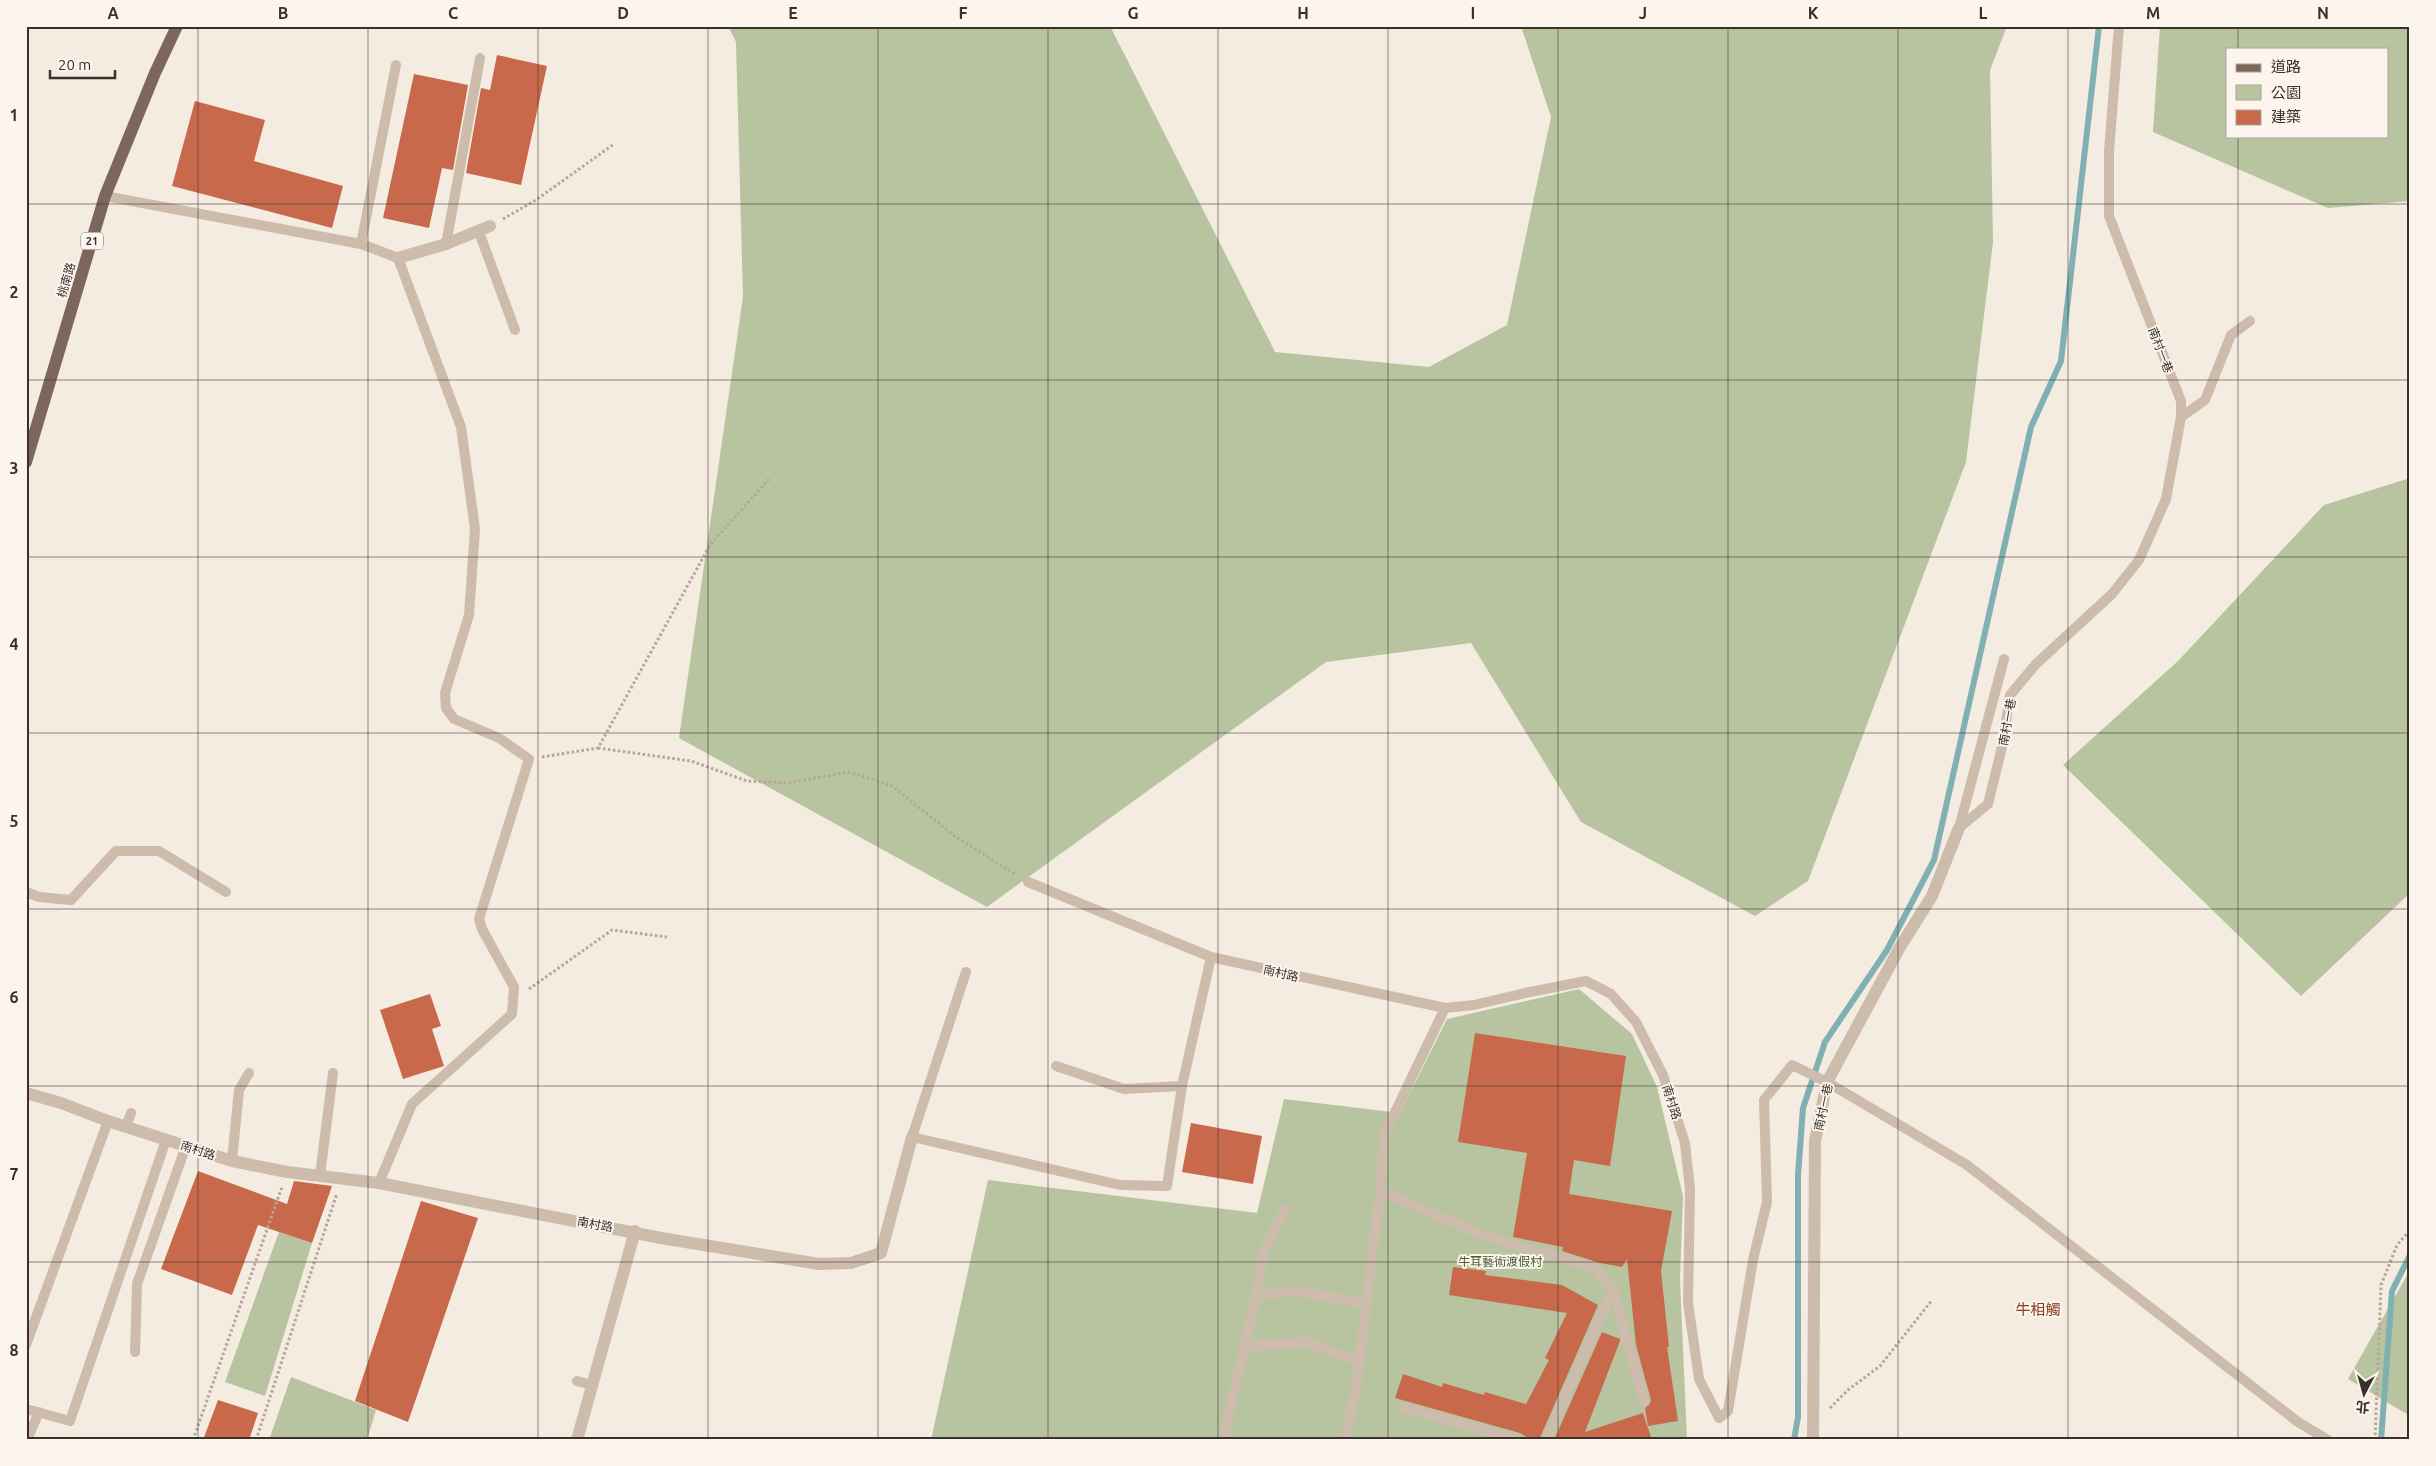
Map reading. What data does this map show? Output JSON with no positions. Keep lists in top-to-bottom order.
{
  "streets": {
    "main road": ["21", "桃南路"],
    "street": ["南村一巷", "南村路"]
  },
  "crossings": [
    ["南村一巷", "南村路"]
  ],
  "districts": ["牛相觸"],
  "parks": ["牛耳藝術渡假村"],
  "legend": ["道路", "公園", "建築"],
  "scale_bar": "20 m",
  "north": "bottom",
  "grid": {
    "columns": [
      "A",
      "B",
      "C",
      "D",
      "E",
      "F",
      "G",
      "H",
      "I",
      "J",
      "K",
      "L",
      "M",
      "N"
    ],
    "rows": [
      "1",
      "2",
      "3",
      "4",
      "5",
      "6",
      "7",
      "8"
    ]
  }
}
